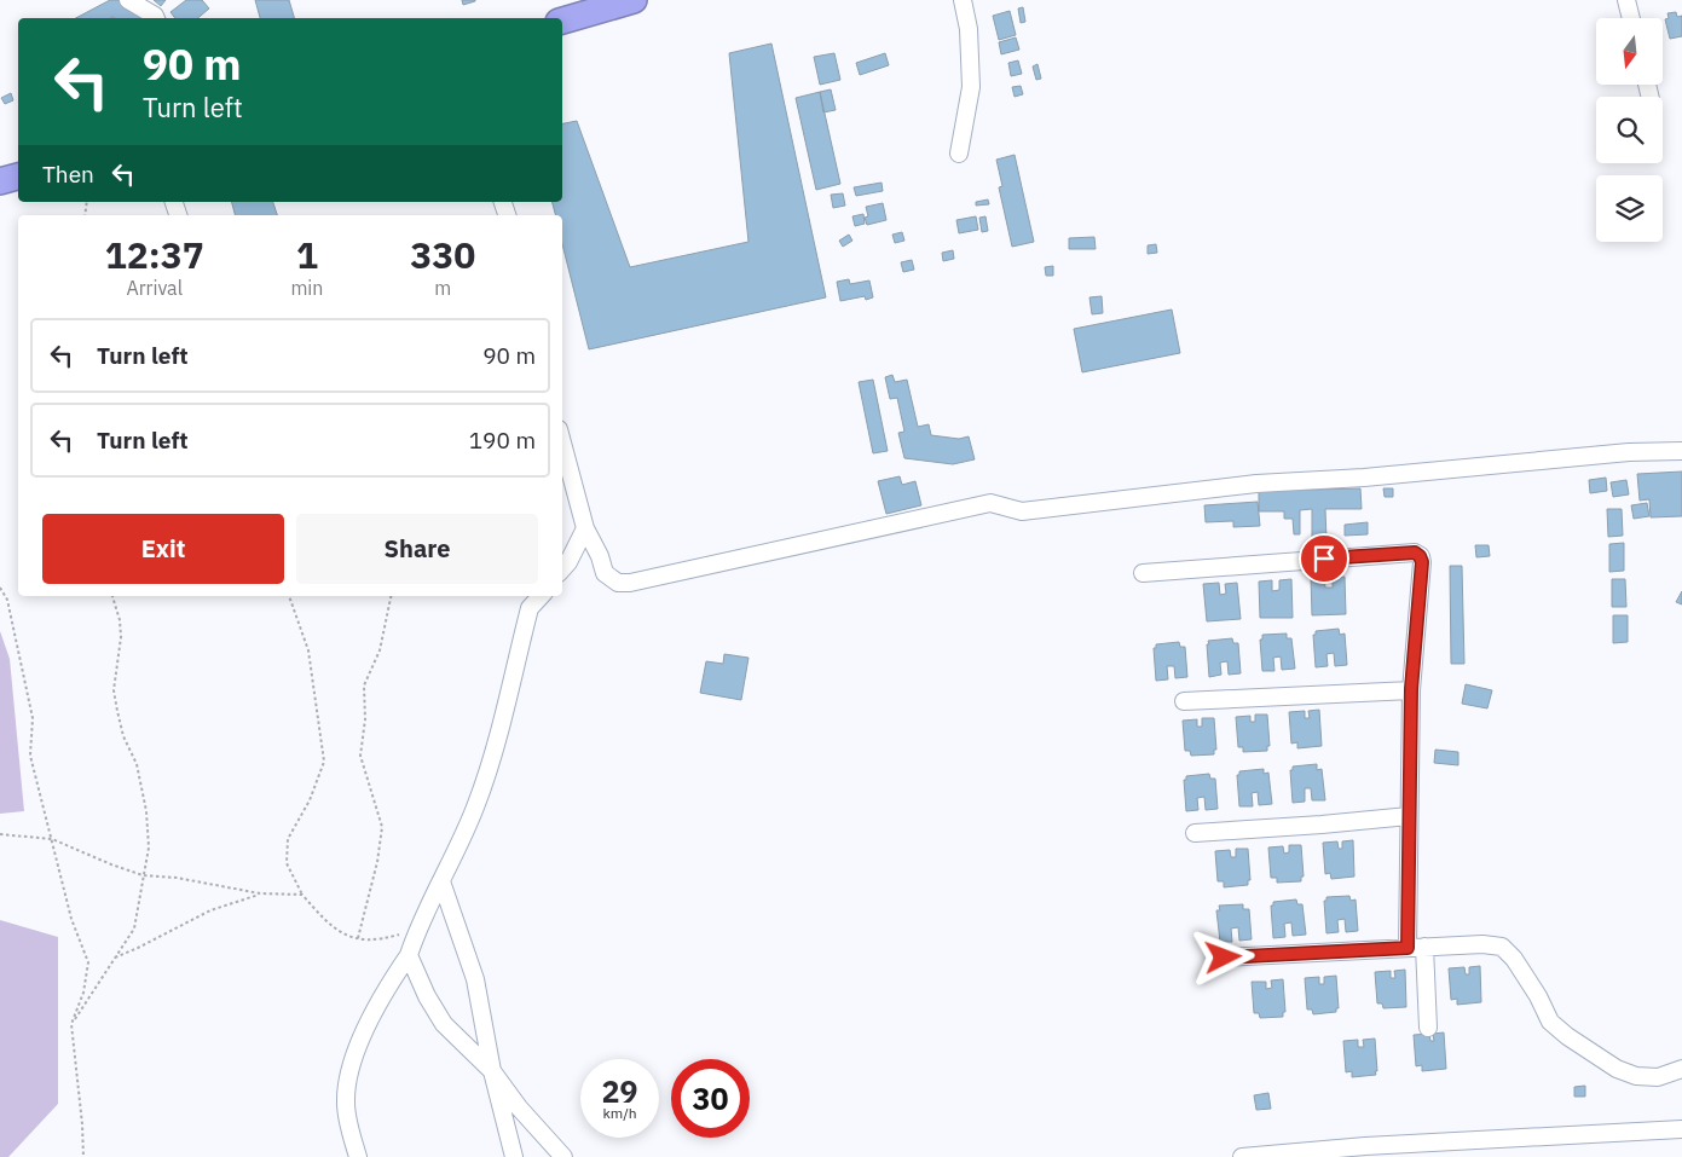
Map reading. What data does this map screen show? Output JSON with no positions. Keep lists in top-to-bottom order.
{
  "north": "bottom",
  "page": {
    "turn": ["90 m", "Turn left"],
    "then": "Then",
    "eta": [
      "12:37",
      "Arrival",
      "1",
      "min",
      "330",
      "m"
    ],
    "list": [
      {
        "name": "Turn left",
        "value": "90 m"
      },
      {
        "name": "Turn left",
        "value": "190 m"
      }
    ],
    "buttons": ["Exit", "Share"],
    "speed": "29 km/h",
    "limit": "30"
  }
}
